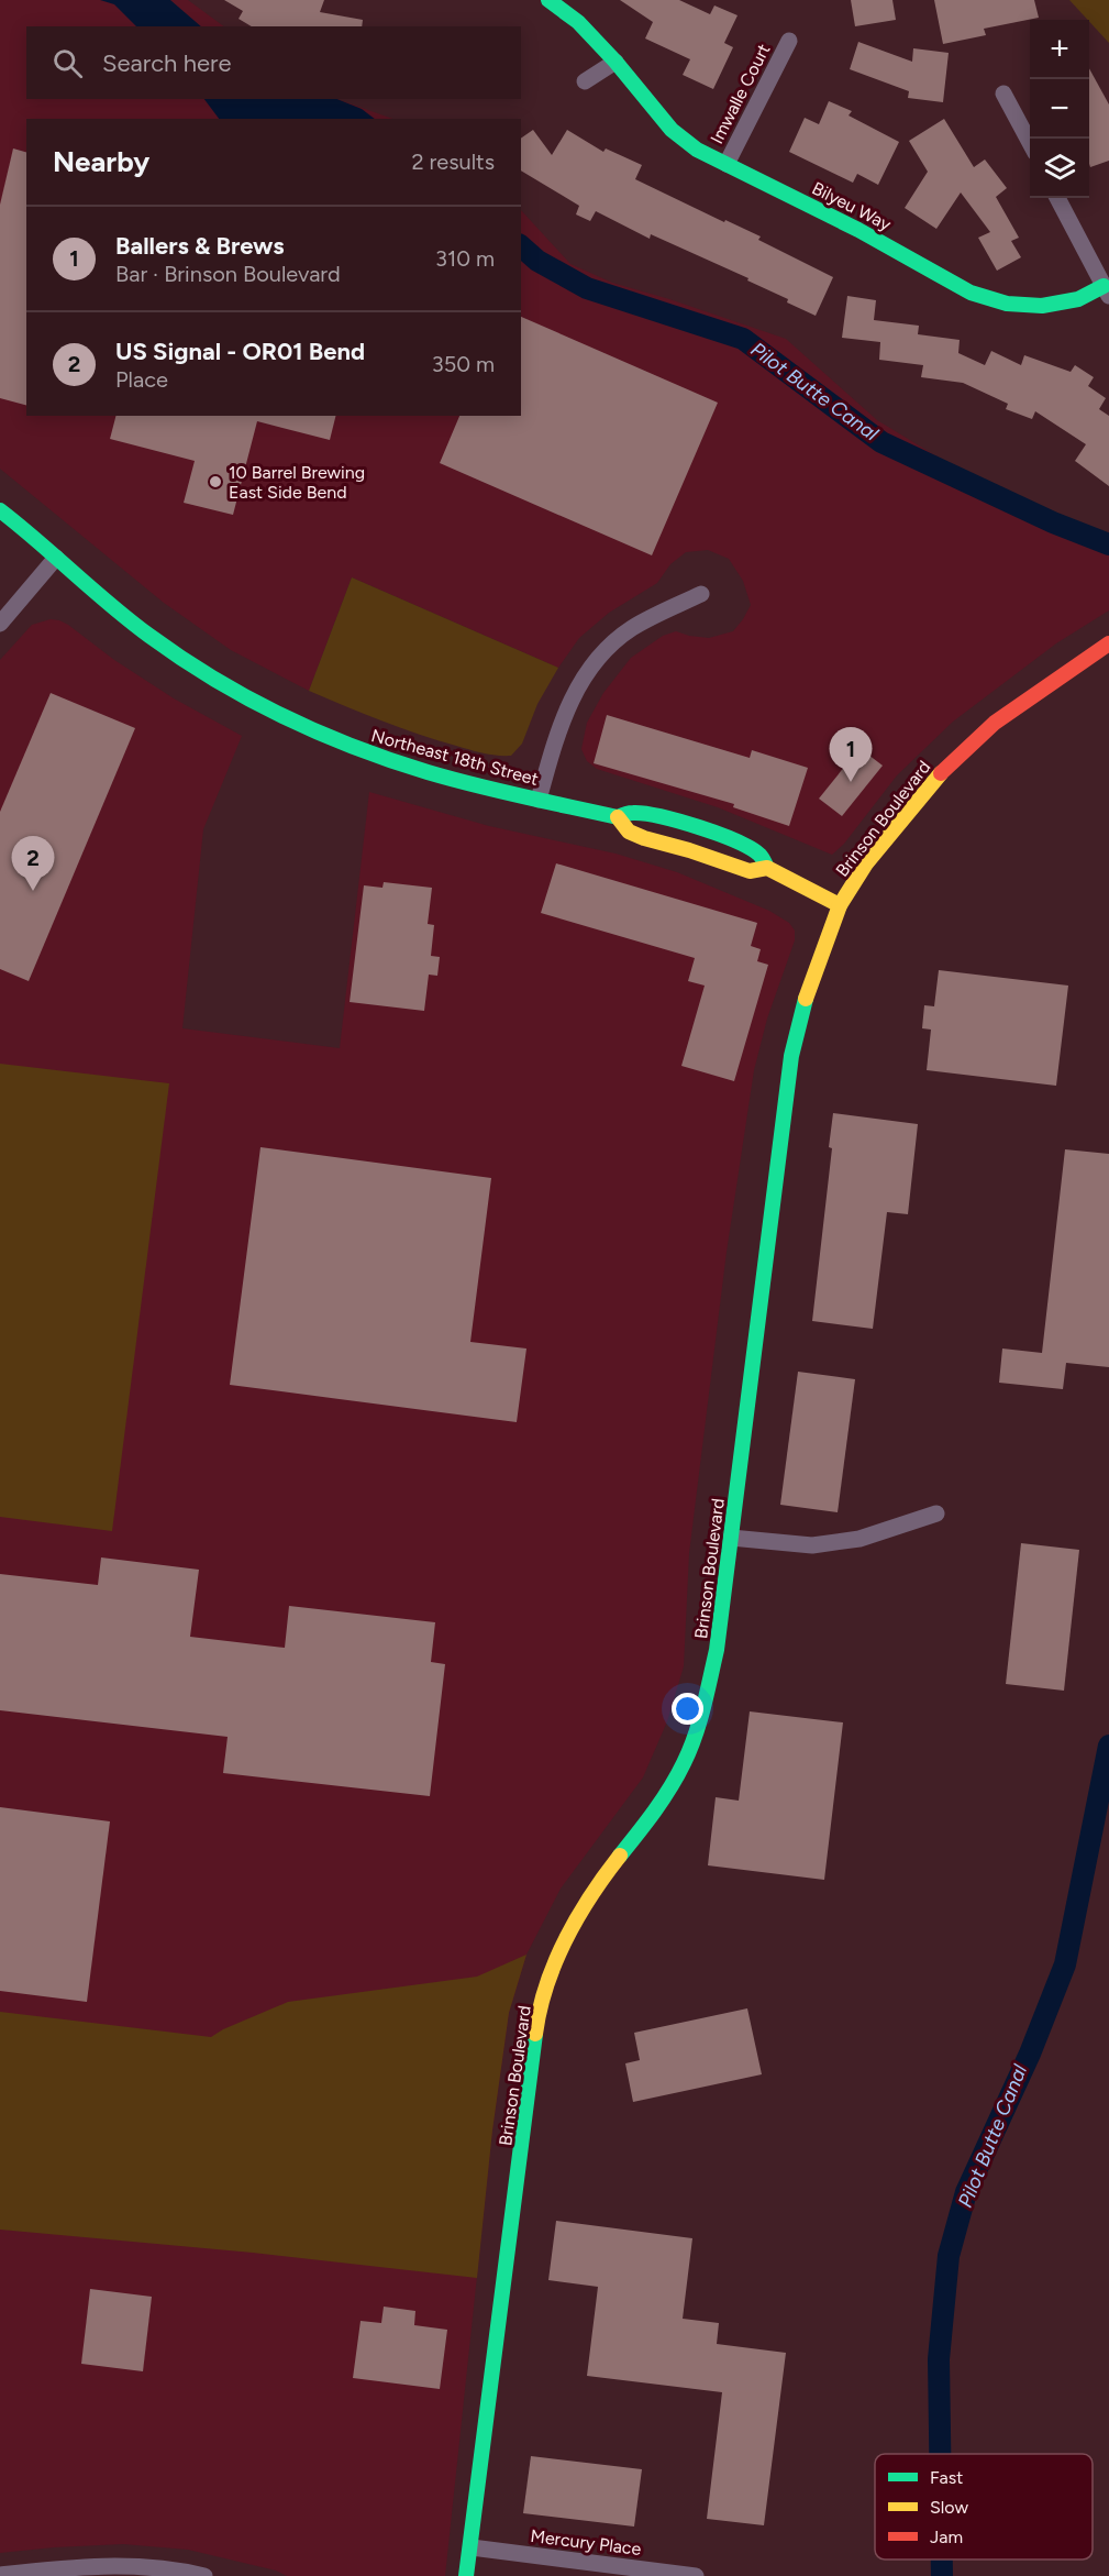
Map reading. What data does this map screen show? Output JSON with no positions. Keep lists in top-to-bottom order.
{
  "streets": {
    "street": [
      "Imwalle Court",
      "Bilyeu Way",
      "Northeast 18th Street",
      "Brinson Boulevard",
      "Mercury Place"
    ]
  },
  "crossings": [
    ["Imwalle Court", "Bilyeu Way"],
    ["Northeast 18th Street", "Brinson Boulevard"],
    ["Brinson Boulevard", "Mercury Place"]
  ],
  "water": ["Pilot Butte Canal"],
  "places": ["10 Barrel Brewing East Side Bend"],
  "legend": ["Fast", "Slow", "Jam"],
  "page": {
    "map_buttons": ["+", "−"],
    "search": "Search here",
    "heading": ["Nearby", "2 results"],
    "list": [
      {
        "mark": "1",
        "name": "Ballers & Brews",
        "note": "Bar · Brinson Boulevard",
        "value": "310 m"
      },
      {
        "mark": "2",
        "name": "US Signal - OR01 Bend",
        "note": "Place",
        "value": "350 m"
      }
    ],
    "pins": ["1", "2"]
  }
}
